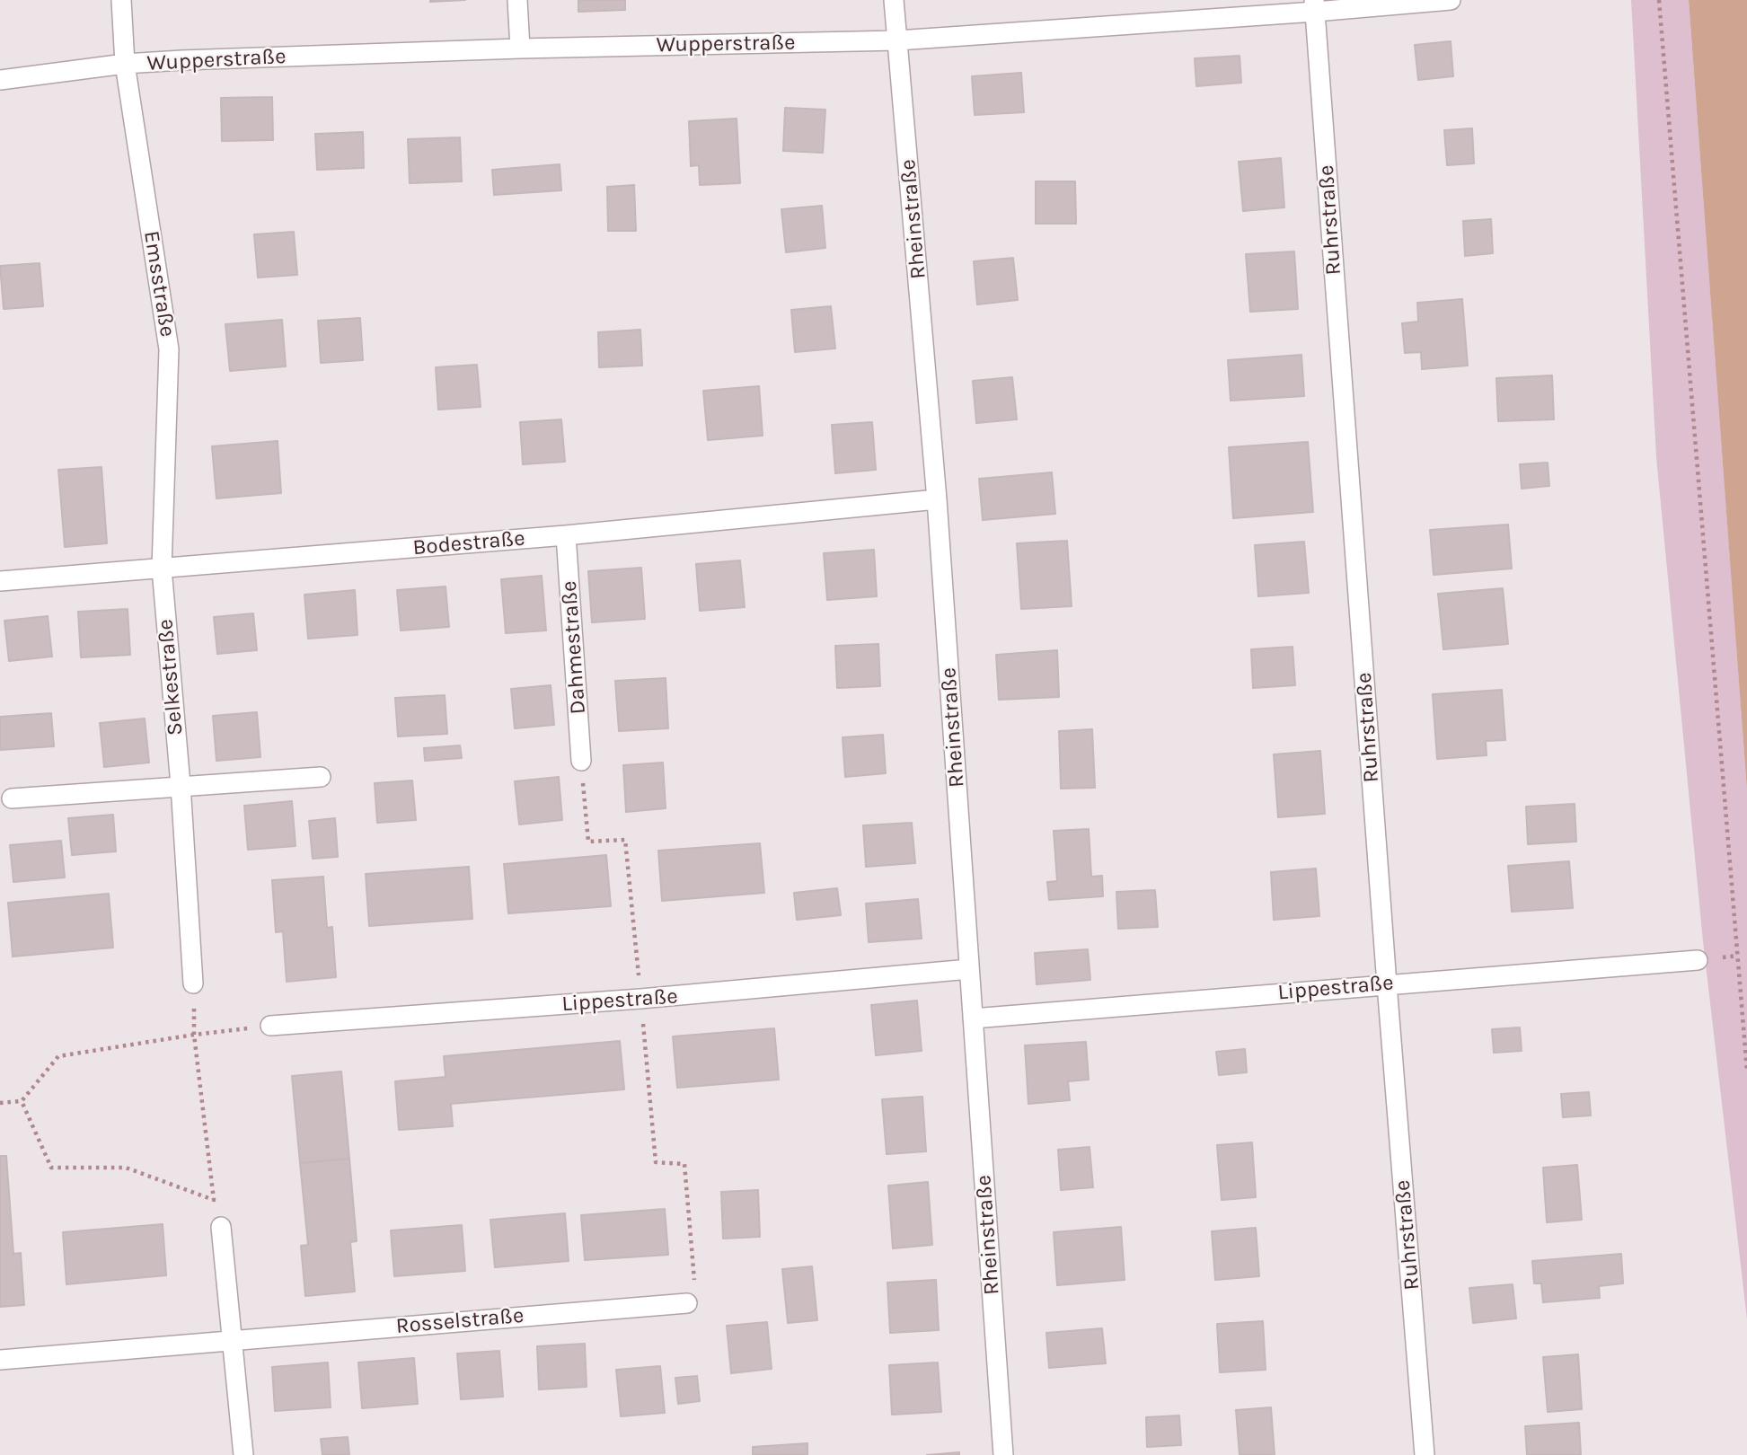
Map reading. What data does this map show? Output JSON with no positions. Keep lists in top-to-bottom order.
{
  "streets": {
    "street": [
      "Wupperstraße",
      "Rheinstraße",
      "Ruhrstraße",
      "Emsstraße",
      "Bodestraße",
      "Dahmestraße",
      "Selkestraße",
      "Lippestraße",
      "Rosselstraße"
    ]
  },
  "crossings": [
    ["Wupperstraße", "Rheinstraße"],
    ["Wupperstraße", "Ruhrstraße"],
    ["Wupperstraße", "Emsstraße"],
    ["Rheinstraße", "Bodestraße"],
    ["Rheinstraße", "Lippestraße"],
    ["Ruhrstraße", "Lippestraße"],
    ["Emsstraße", "Bodestraße"],
    ["Emsstraße", "Selkestraße"],
    ["Bodestraße", "Dahmestraße"],
    ["Bodestraße", "Selkestraße"]
  ]
}
